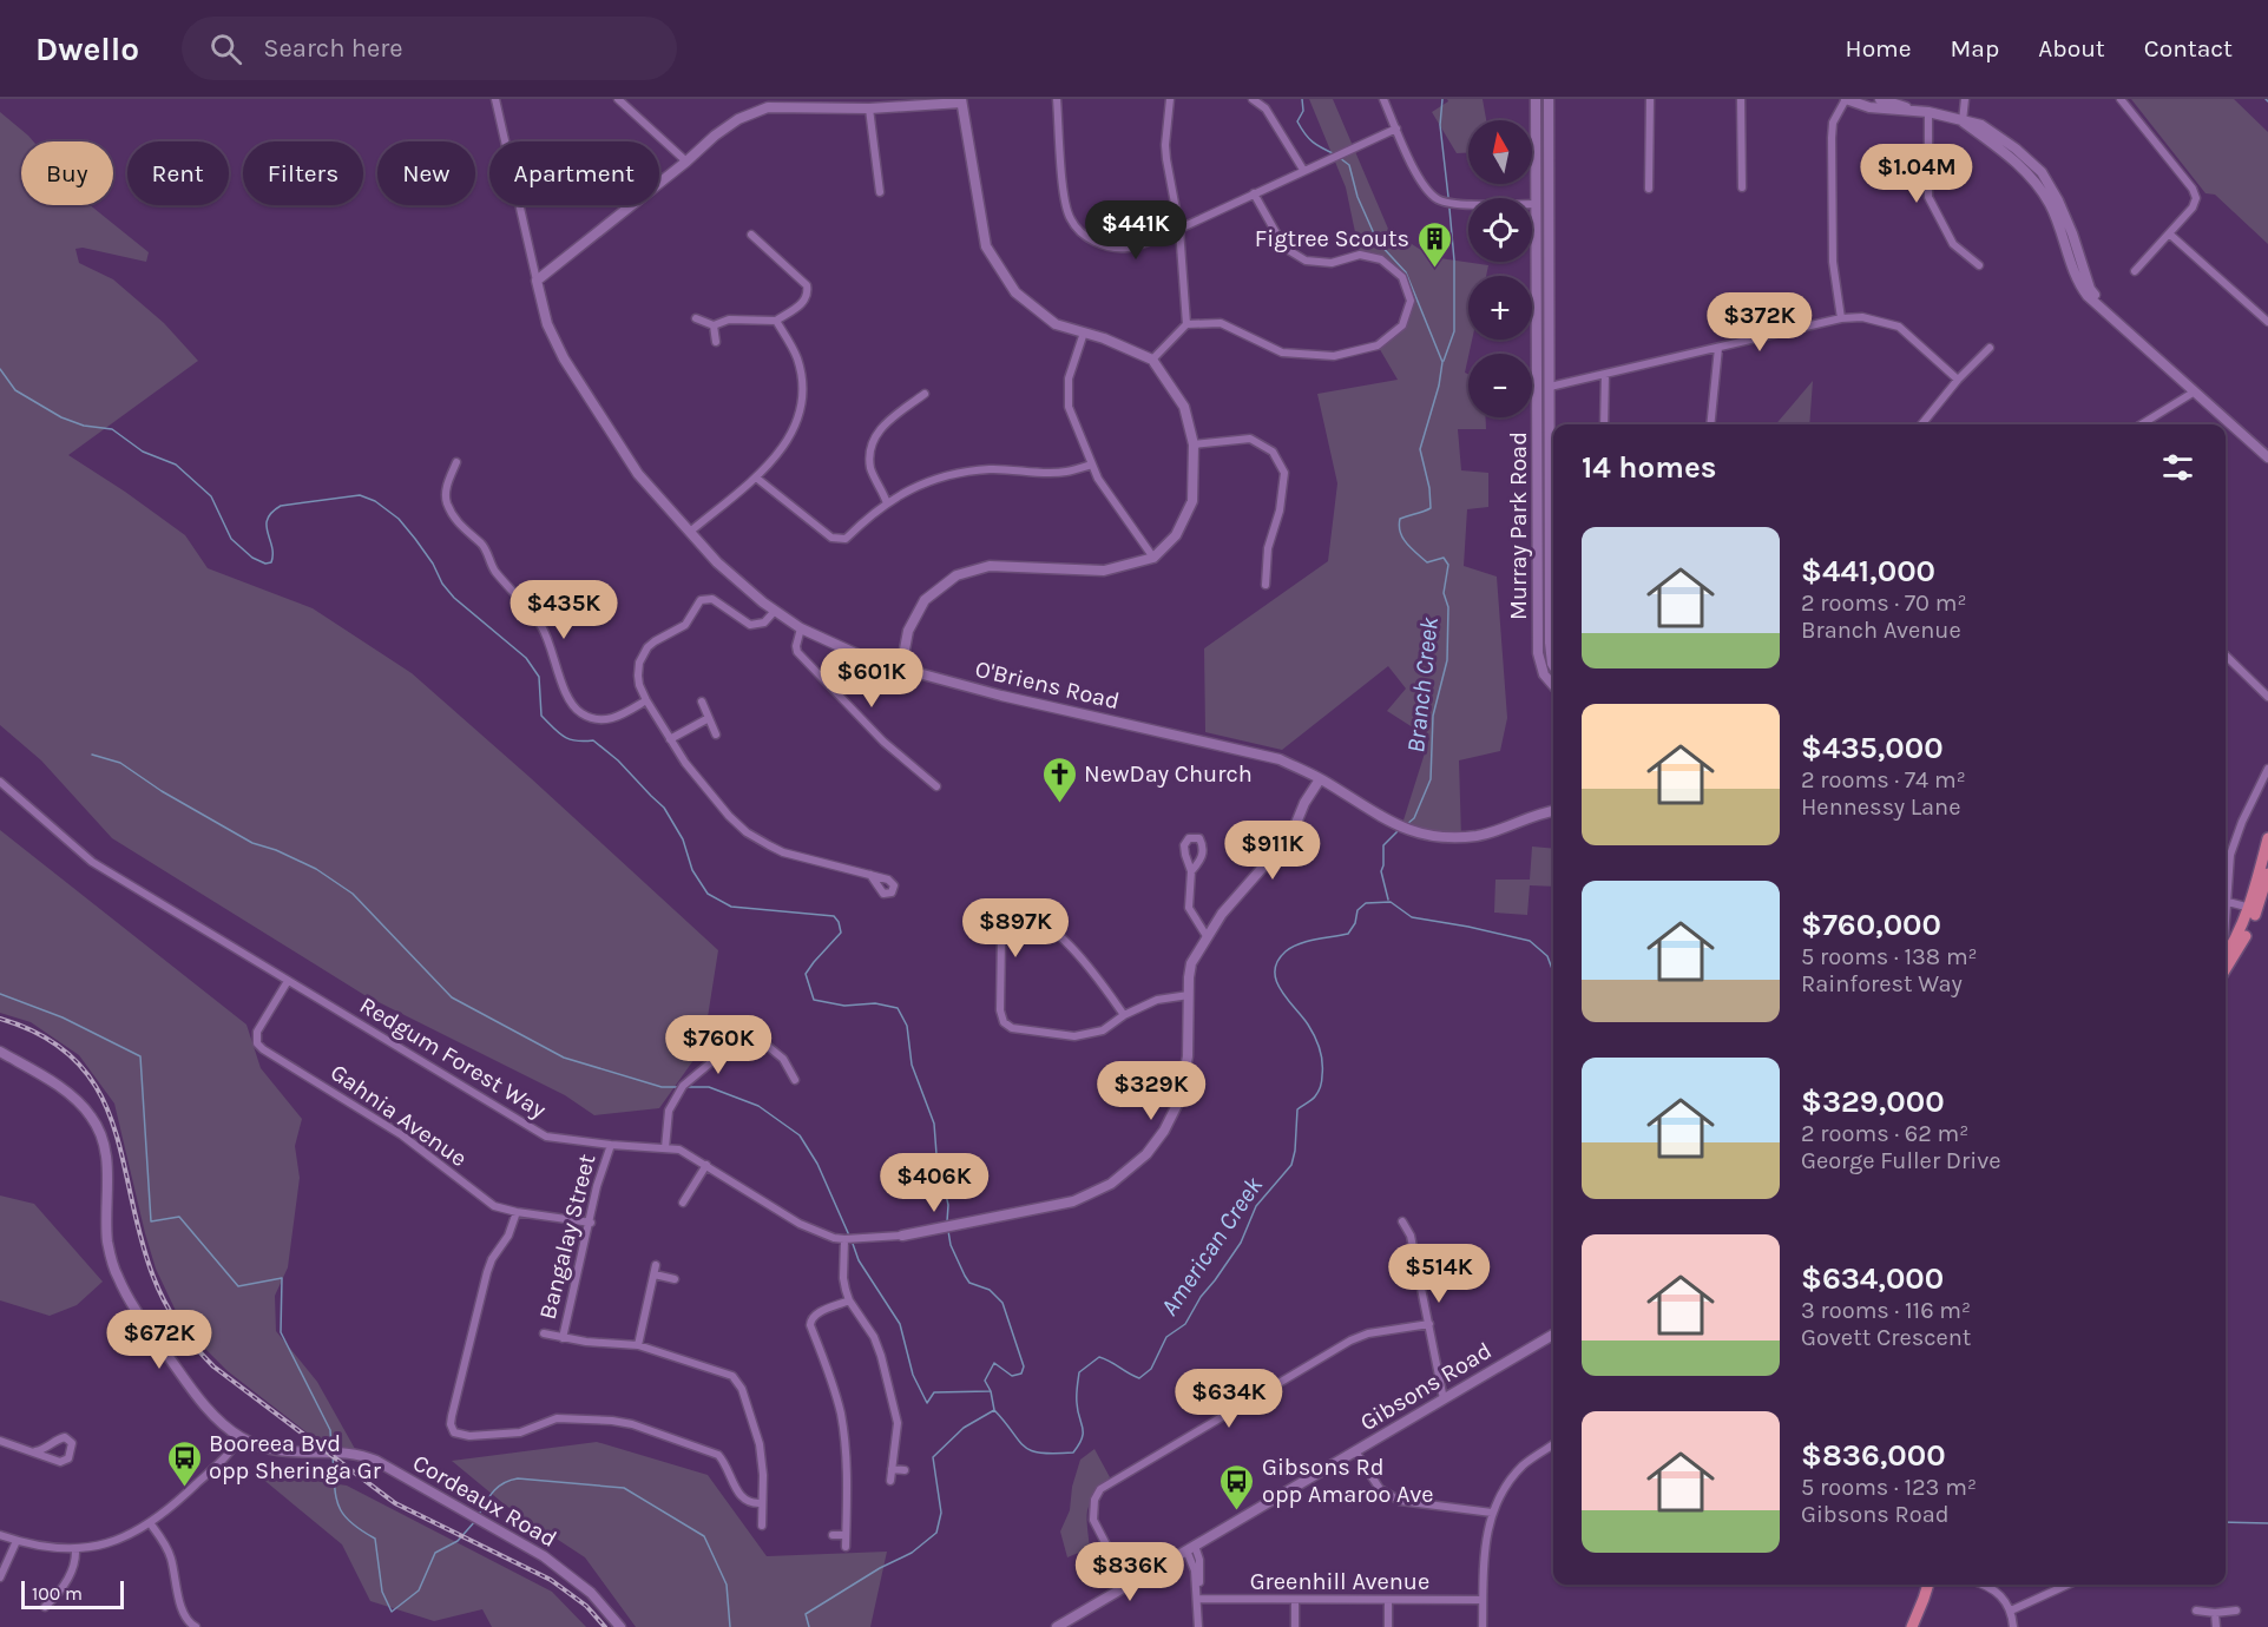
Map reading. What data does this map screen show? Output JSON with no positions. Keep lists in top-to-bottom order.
{
  "streets": {
    "street": [
      "Murray Park Road",
      "O'Briens Road",
      "Redgum Forest Way",
      "Gahnia Avenue",
      "Bangalay Street",
      "Gibsons Road",
      "Cordeaux Road",
      "Greenhill Avenue"
    ]
  },
  "crossings": [
    ["O'Briens Road", "Redgum Forest Way"],
    ["Redgum Forest Way", "Gahnia Avenue"],
    ["Redgum Forest Way", "Bangalay Street"],
    ["Gahnia Avenue", "Bangalay Street"]
  ],
  "water": ["Branch Creek", "American Creek"],
  "places": {
    "building": ["Figtree Scouts"],
    "church": ["NewDay Church"],
    "bus stop": ["Booreea Bvd opp Sheringa Gr", "Gibsons Rd opp Amaroo Ave"]
  },
  "scale_bar": "100 m",
  "north": "top",
  "page": {
    "header": "Dwello",
    "search": "Search here",
    "nav": [
      "Home",
      "Map",
      "About",
      "Contact"
    ],
    "map_buttons": ["+", "−"],
    "chip": [
      "Buy",
      "Rent",
      "Filters",
      "New",
      "Apartment"
    ],
    "price": [
      "$1.04M",
      "$441K",
      "$372K",
      "$435K",
      "$601K",
      "$911K",
      "$897K",
      "$760K",
      "$329K",
      "$406K",
      "$514K",
      "$672K",
      "$634K",
      "$836K"
    ],
    "heading": "14 homes",
    "list": [
      {
        "name": "$441,000",
        "note": "2 rooms · 70 m² · Branch Avenue"
      },
      {
        "name": "$435,000",
        "note": "2 rooms · 74 m² · Hennessy Lane"
      },
      {
        "name": "$760,000",
        "note": "5 rooms · 138 m² · Rainforest Way"
      },
      {
        "name": "$329,000",
        "note": "2 rooms · 62 m² · George Fuller Drive"
      },
      {
        "name": "$634,000",
        "note": "3 rooms · 116 m² · Govett Crescent"
      },
      {
        "name": "$836,000",
        "note": "5 rooms · 123 m² · Gibsons Road"
      }
    ],
    "scale": "100 m"
  }
}
